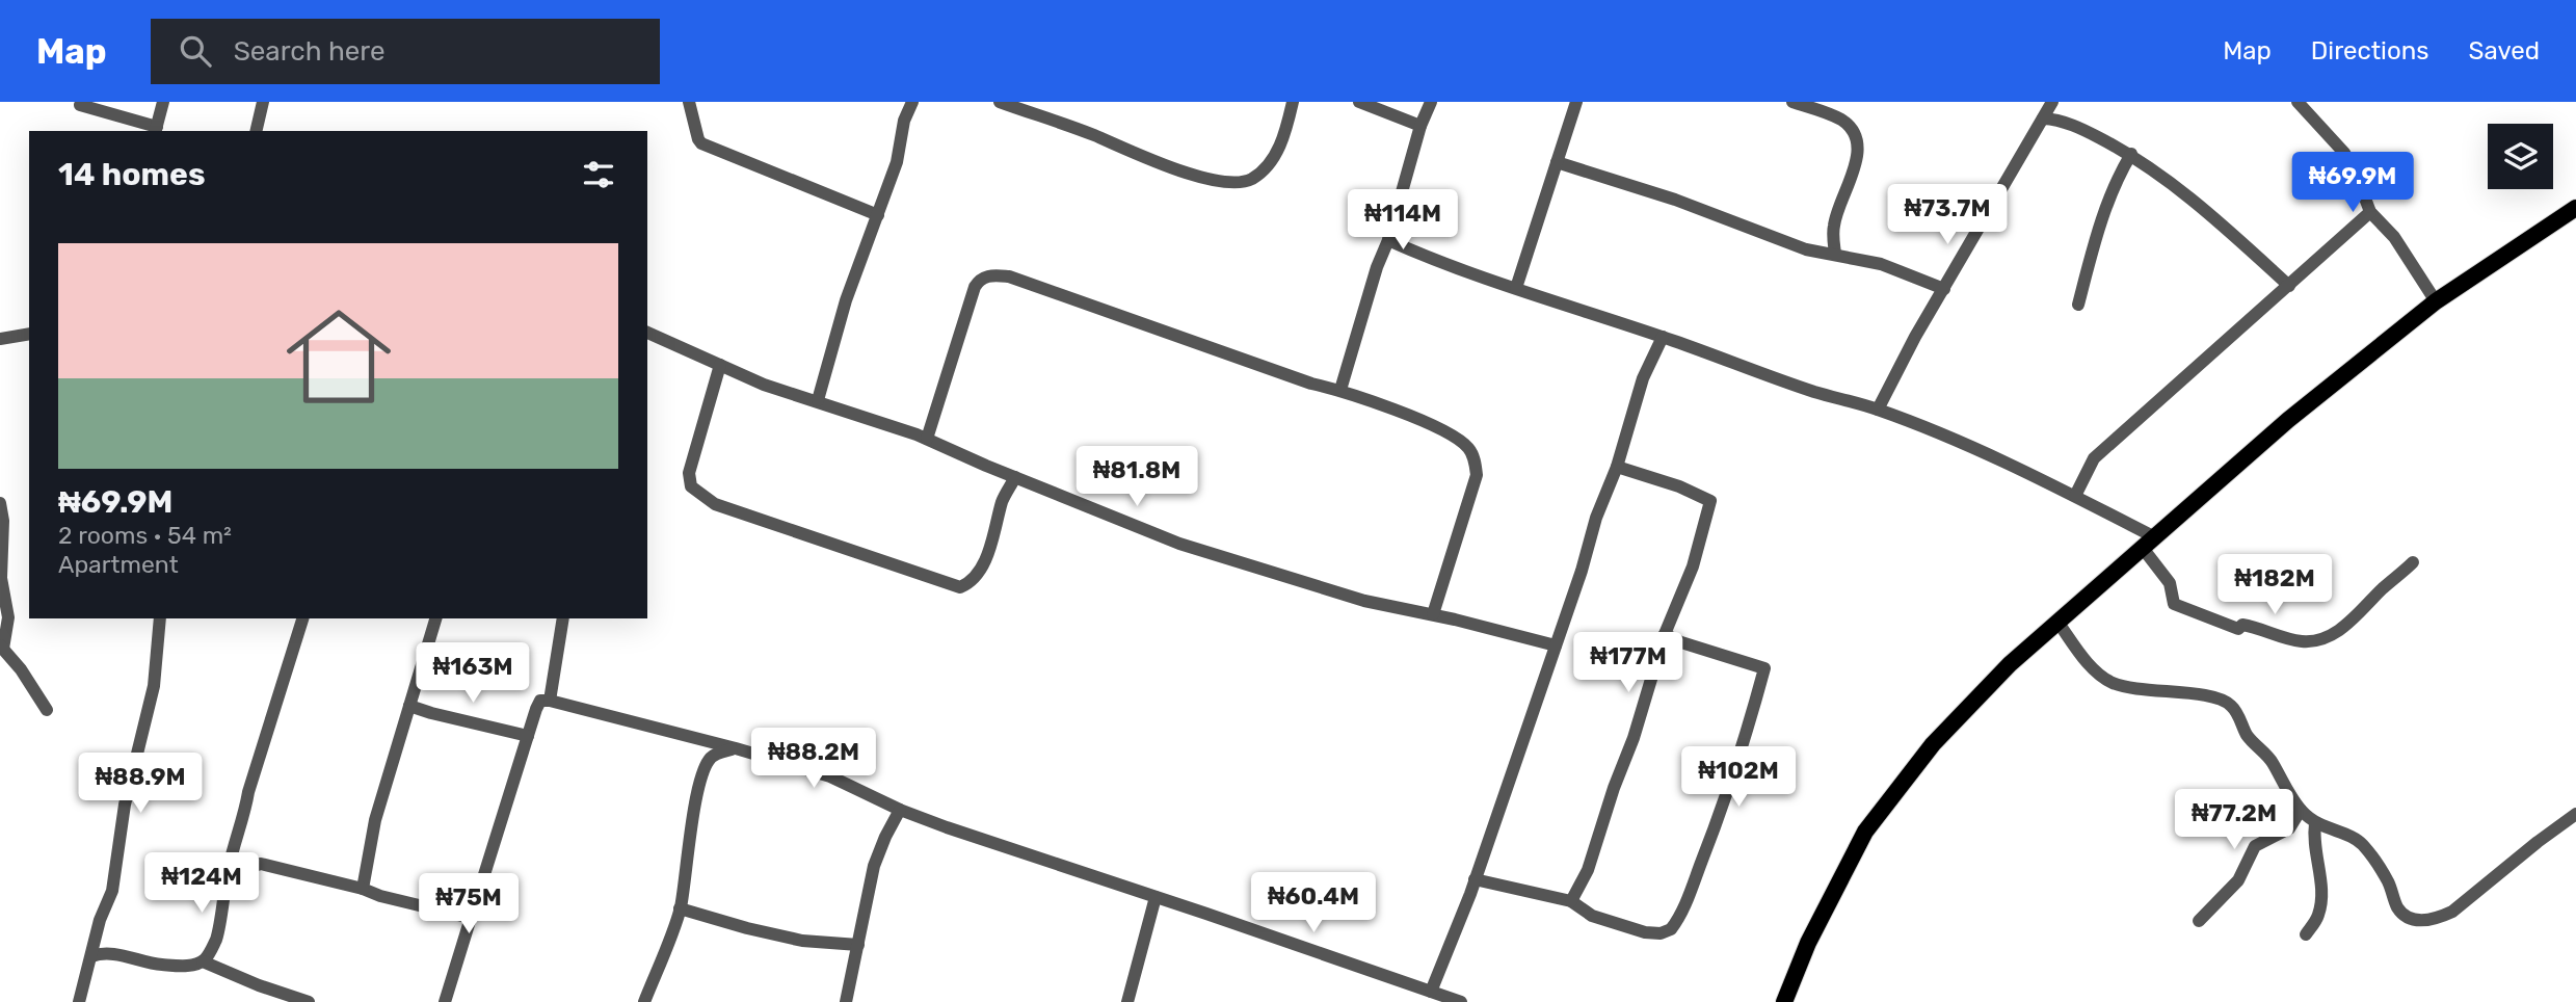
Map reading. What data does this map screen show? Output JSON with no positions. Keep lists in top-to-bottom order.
{
  "page": {
    "header": "Map",
    "search": "Search here",
    "nav": ["Map", "Directions", "Saved"],
    "heading": "14 homes",
    "price": [
      "₦69.9M",
      "₦73.7M",
      "₦114M",
      "₦81.8M",
      "₦182M",
      "₦177M",
      "₦163M",
      "₦88.2M",
      "₦102M",
      "₦88.9M",
      "₦77.2M",
      "₦124M",
      "₦60.4M",
      "₦75M"
    ],
    "list": [
      {
        "name": "₦69.9M",
        "note": "2 rooms · 54 m² · Apartment"
      }
    ]
  }
}
